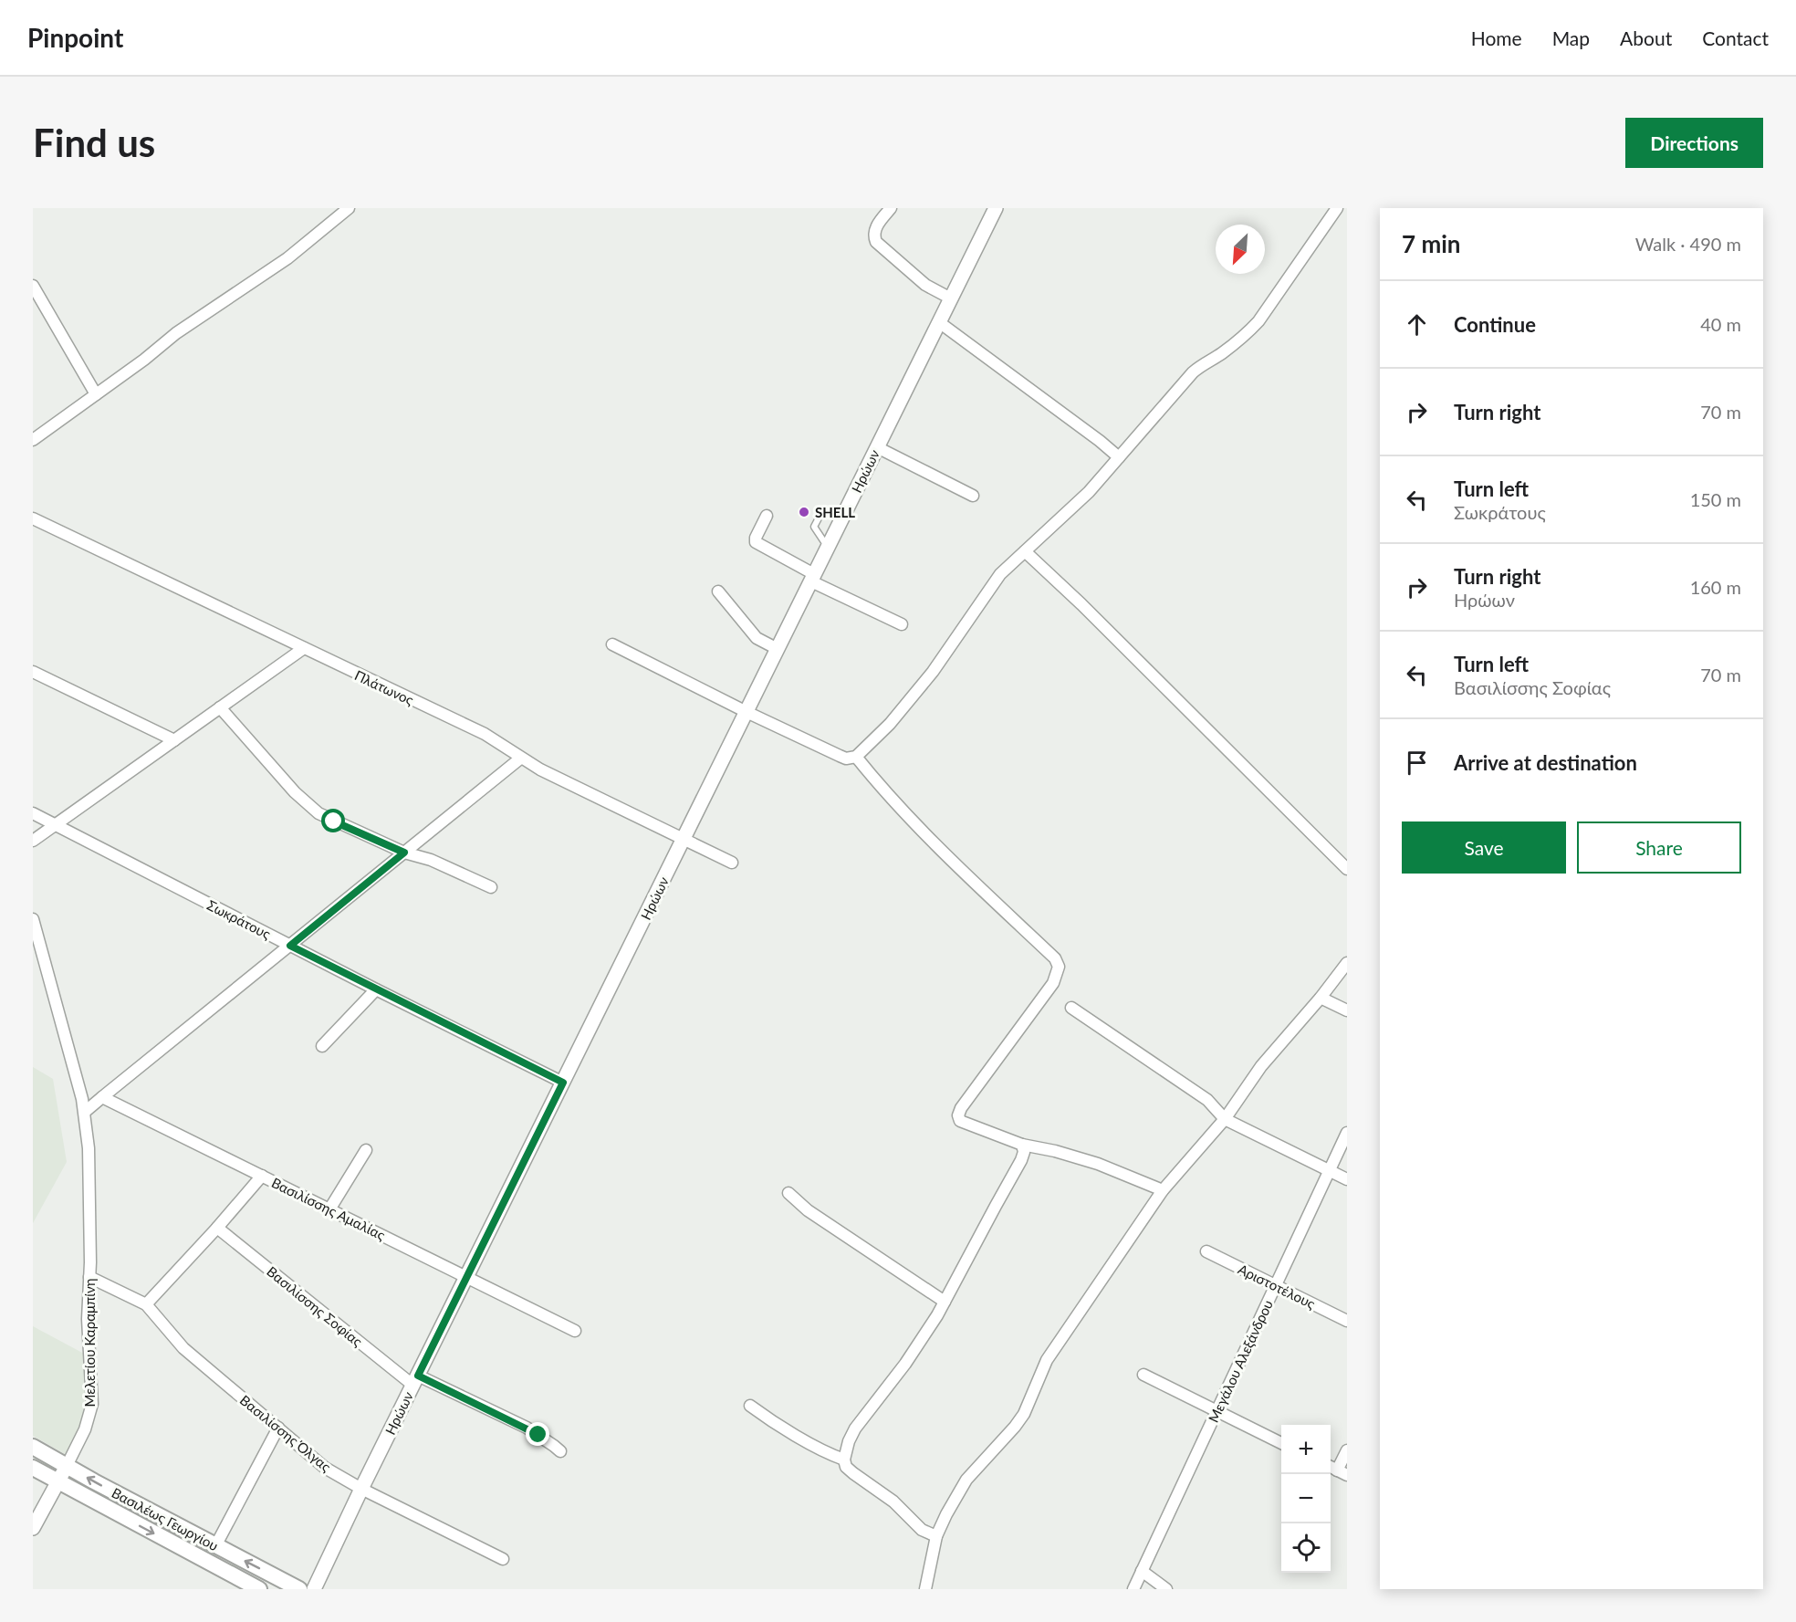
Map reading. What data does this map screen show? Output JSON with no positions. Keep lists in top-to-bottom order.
{
  "streets": {
    "main road": ["Βασιλέως Γεωργίου"],
    "street": [
      "Ηρώων",
      "Πλάτωνος",
      "Σωκράτους",
      "Βασιλίσσης Αμαλίας",
      "Αριστοτέλους",
      "Βασιλίσσης Σοφίας",
      "Μελετίου Καραμπίνη",
      "Μεγάλου Αλεξάνδρου",
      "Βασιλίσσης Όλγας"
    ]
  },
  "crossings": [
    ["Ηρώων", "Πλάτωνος"],
    ["Ηρώων", "Σωκράτους"],
    ["Ηρώων", "Βασιλίσσης Αμαλίας"],
    ["Ηρώων", "Βασιλίσσης Σοφίας"],
    ["Ηρώων", "Βασιλίσσης Όλγας"],
    ["Αριστοτέλους", "Μεγάλου Αλεξάνδρου"],
    ["Μελετίου Καραμπίνη", "Βασιλίσσης Όλγας"],
    ["Μελετίου Καραμπίνη", "Βασιλέως Γεωργίου"]
  ],
  "places": ["SHELL"],
  "north": "bottom left",
  "page": {
    "header": "Pinpoint",
    "nav": [
      "Home",
      "Map",
      "About",
      "Contact"
    ],
    "buttons": [
      "Directions",
      ["Save", "Share"]
    ],
    "title": "Find us",
    "heading": ["7 min", "Walk · 490 m"],
    "list": [
      ["Continue", "40 m"],
      ["Turn right", "70 m"],
      ["Turn left", "Σωκράτους", "150 m"],
      ["Turn right", "Ηρώων", "160 m"],
      ["Turn left", "Βασιλίσσης Σοφίας", "70 m"],
      "Arrive at destination"
    ],
    "map_buttons": ["+", "−"]
  }
}
